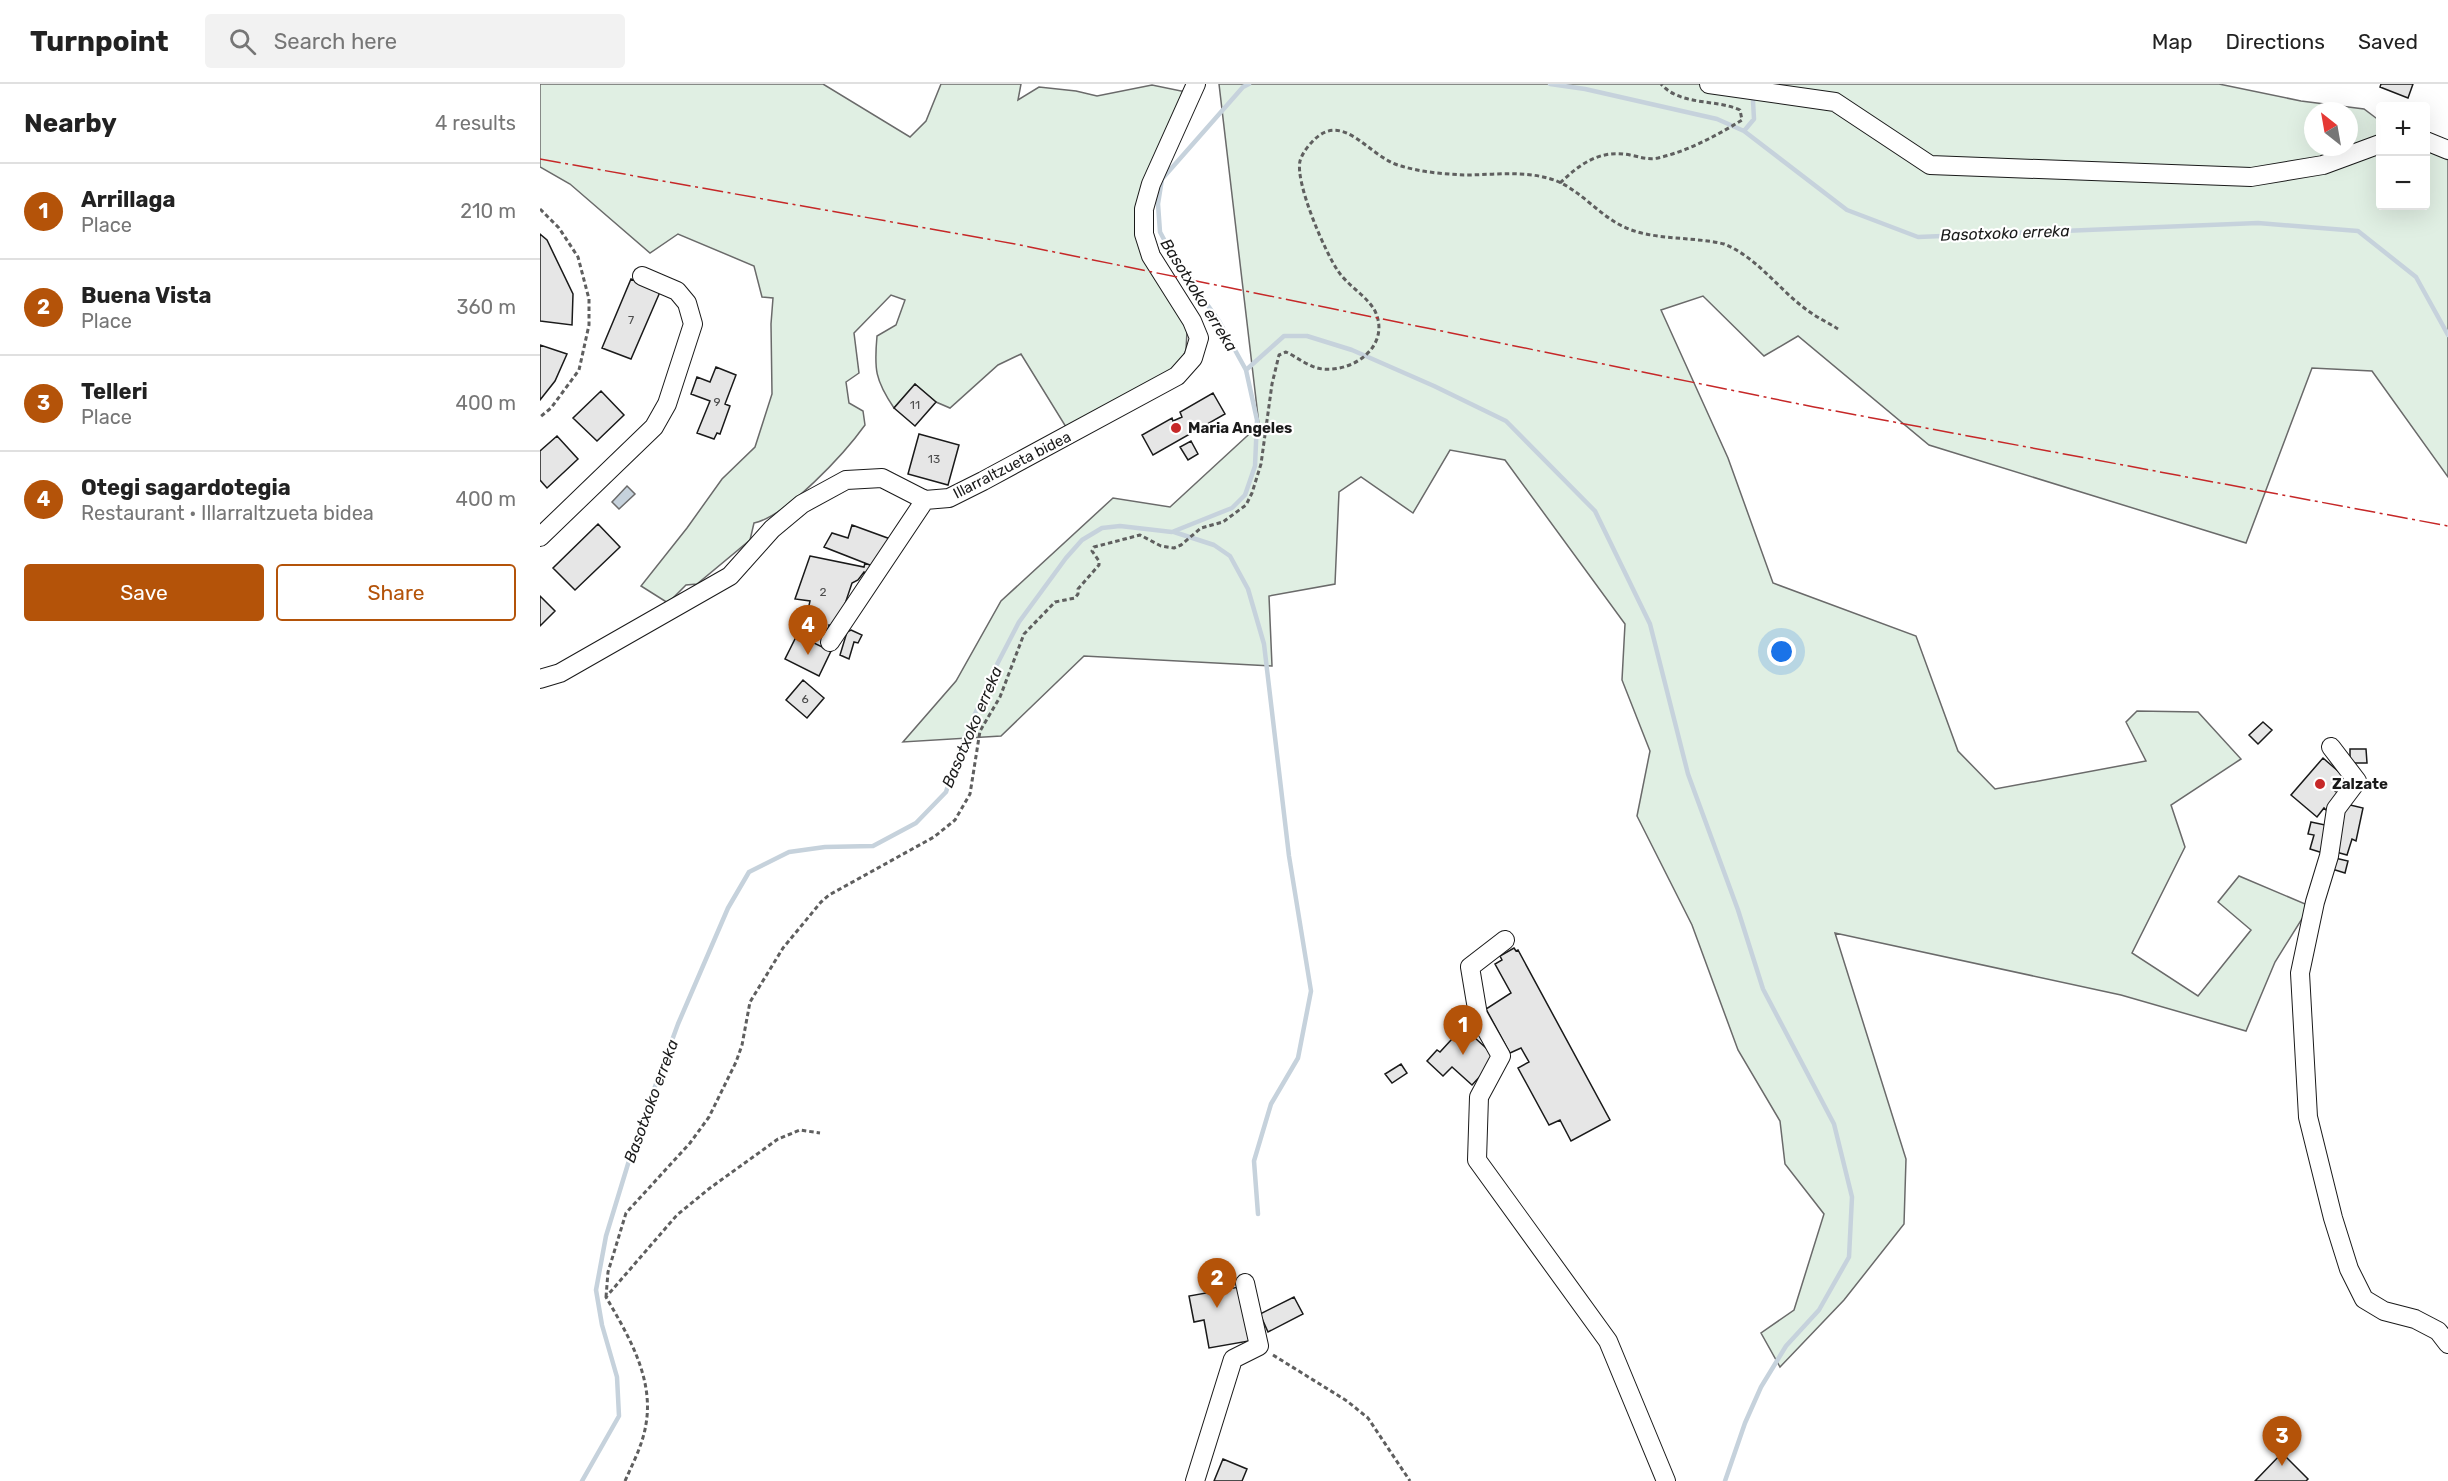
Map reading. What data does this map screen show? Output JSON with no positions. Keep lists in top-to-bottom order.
{
  "streets": {
    "street": ["Illarraltzueta bidea"]
  },
  "water": ["Basotxoko erreka"],
  "places": ["Maria Angeles", "Zalzate"],
  "house_numbers": [
    "7",
    "9",
    "11",
    "13",
    "2",
    "6"
  ],
  "north": "top left",
  "page": {
    "header": "Turnpoint",
    "search": "Search here",
    "nav": ["Map", "Directions", "Saved"],
    "heading": ["Nearby", "4 results"],
    "map_buttons": ["+", "−"],
    "list": [
      {
        "mark": "1",
        "name": "Arrillaga",
        "note": "Place",
        "value": "210 m"
      },
      {
        "mark": "2",
        "name": "Buena Vista",
        "note": "Place",
        "value": "360 m"
      },
      {
        "mark": "3",
        "name": "Telleri",
        "note": "Place",
        "value": "400 m"
      },
      {
        "mark": "4",
        "name": "Otegi sagardotegia",
        "note": "Restaurant · Illarraltzueta bidea",
        "value": "400 m"
      }
    ],
    "buttons": ["Save", "Share"],
    "pins": [
      "4",
      "1",
      "2",
      "3"
    ]
  }
}
